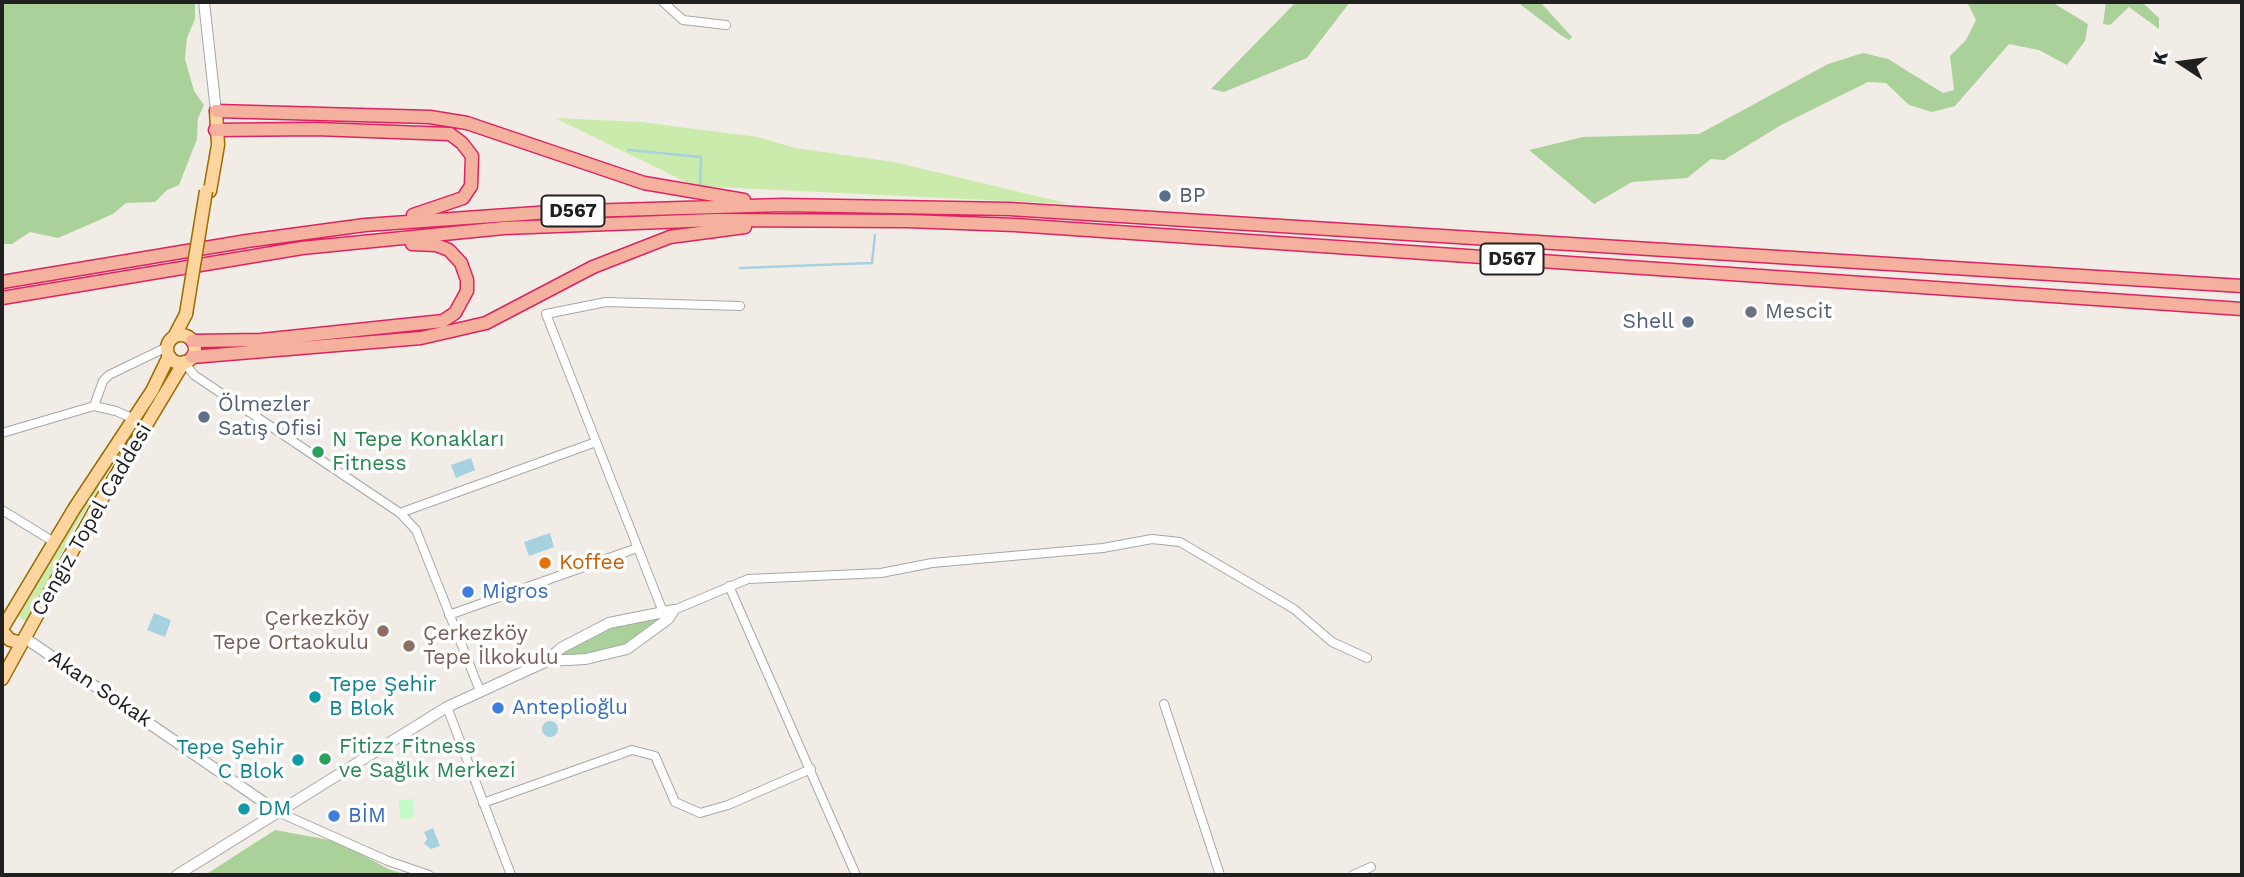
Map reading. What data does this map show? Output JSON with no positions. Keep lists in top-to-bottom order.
{
  "streets": {
    "highway": ["D567"],
    "main road": ["Cengiz Topel Caddesi"],
    "street": ["Akan Sokak"]
  },
  "crossings": [
    ["Cengiz Topel Caddesi", "Akan Sokak"]
  ],
  "places": [
    "BP",
    "Mescit",
    "Shell",
    "Ölmezler Satış Ofisi",
    "N Tepe Konakları Fitness",
    "Koffee",
    "Migros",
    "Çerkezköy Tepe Ortaokulu",
    "Çerkezköy Tepe İlkokulu",
    "Tepe Şehir B Blok",
    "Anteplioğlu",
    "Fitizz Fitness ve Sağlık Merkezi",
    "Tepe Şehir C Blok",
    "DM",
    "BİM"
  ],
  "north": "left"
}
